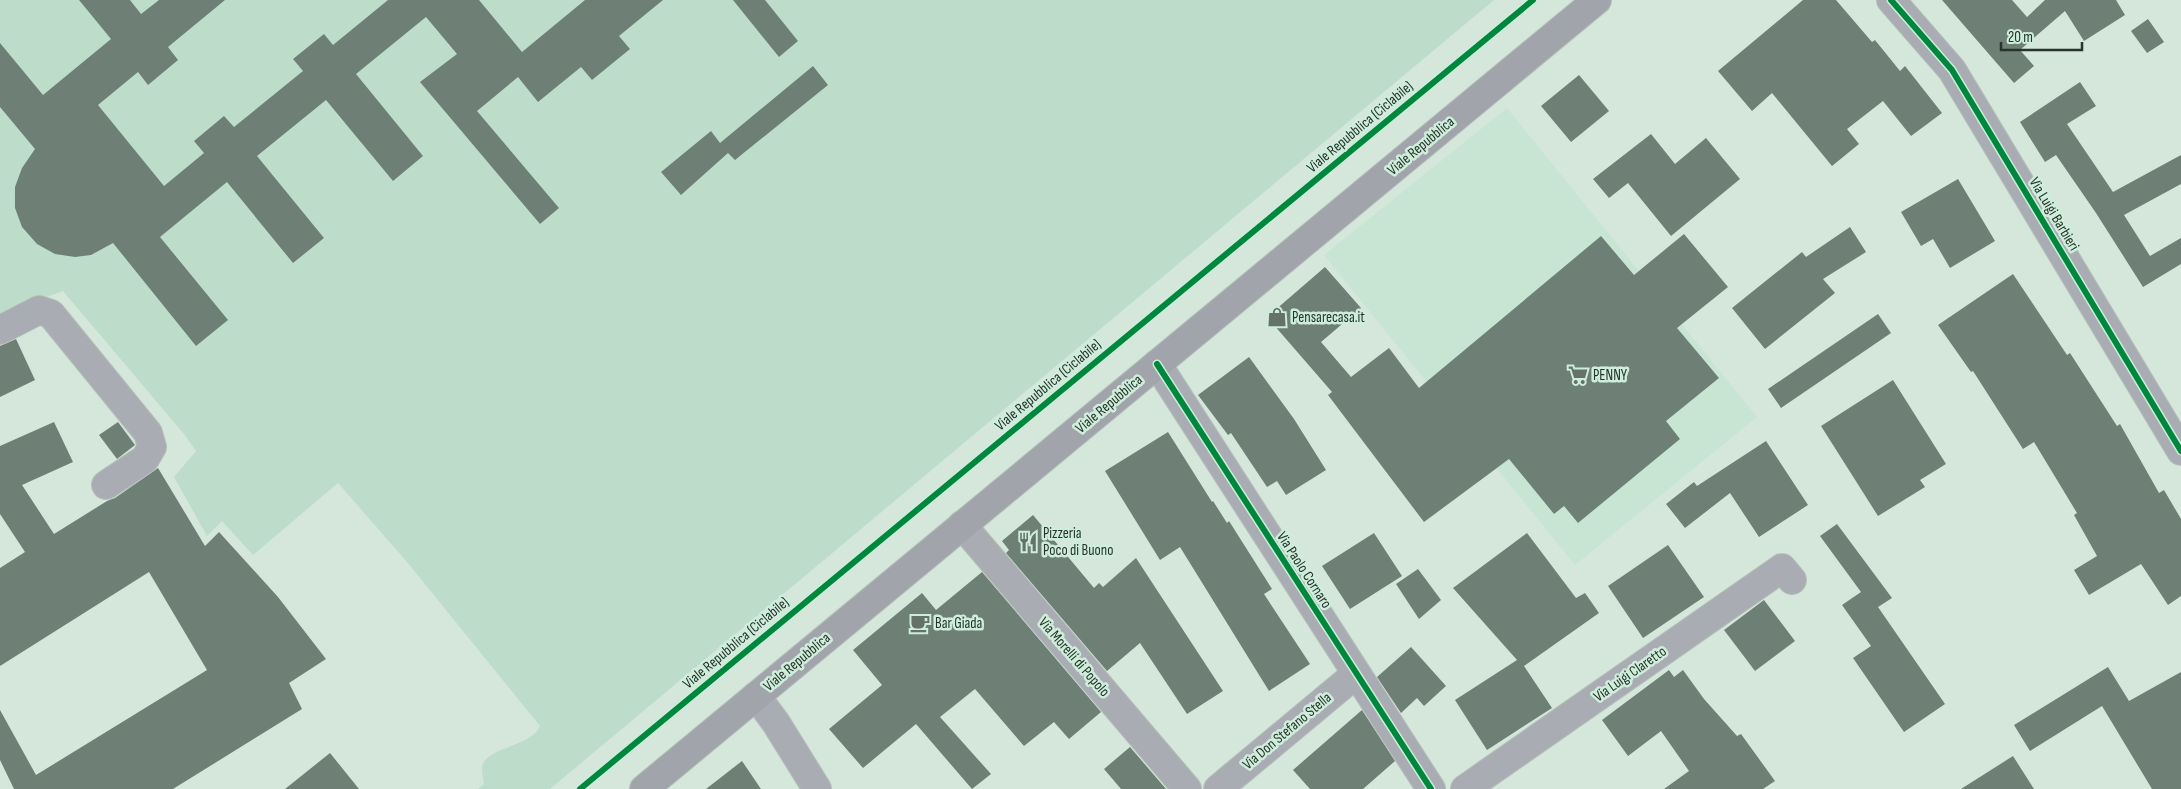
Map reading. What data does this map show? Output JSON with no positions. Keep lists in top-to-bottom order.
{
  "streets": {
    "main road": ["Viale Repubblica"],
    "street": [
      "Via Luigi Barbieri",
      "Via Paolo Cornaro",
      "Via Morelli di Popolo",
      "Via Luigi Claretto",
      "Via Don Stefano Stella"
    ],
    "cycle path": ["Viale Repubblica (Ciclabile)"]
  },
  "crossings": [
    ["Viale Repubblica", "Via Paolo Cornaro"],
    ["Viale Repubblica", "Via Morelli di Popolo"],
    ["Via Paolo Cornaro", "Via Don Stefano Stella"]
  ],
  "places": {
    "shop": ["Pensarecasa.it"],
    "supermarket": ["PENNY"],
    "restaurant": ["Pizzeria Poco di Buono"],
    "cafe": ["Bar Giada"]
  },
  "scale_bar": "20 m"
}
